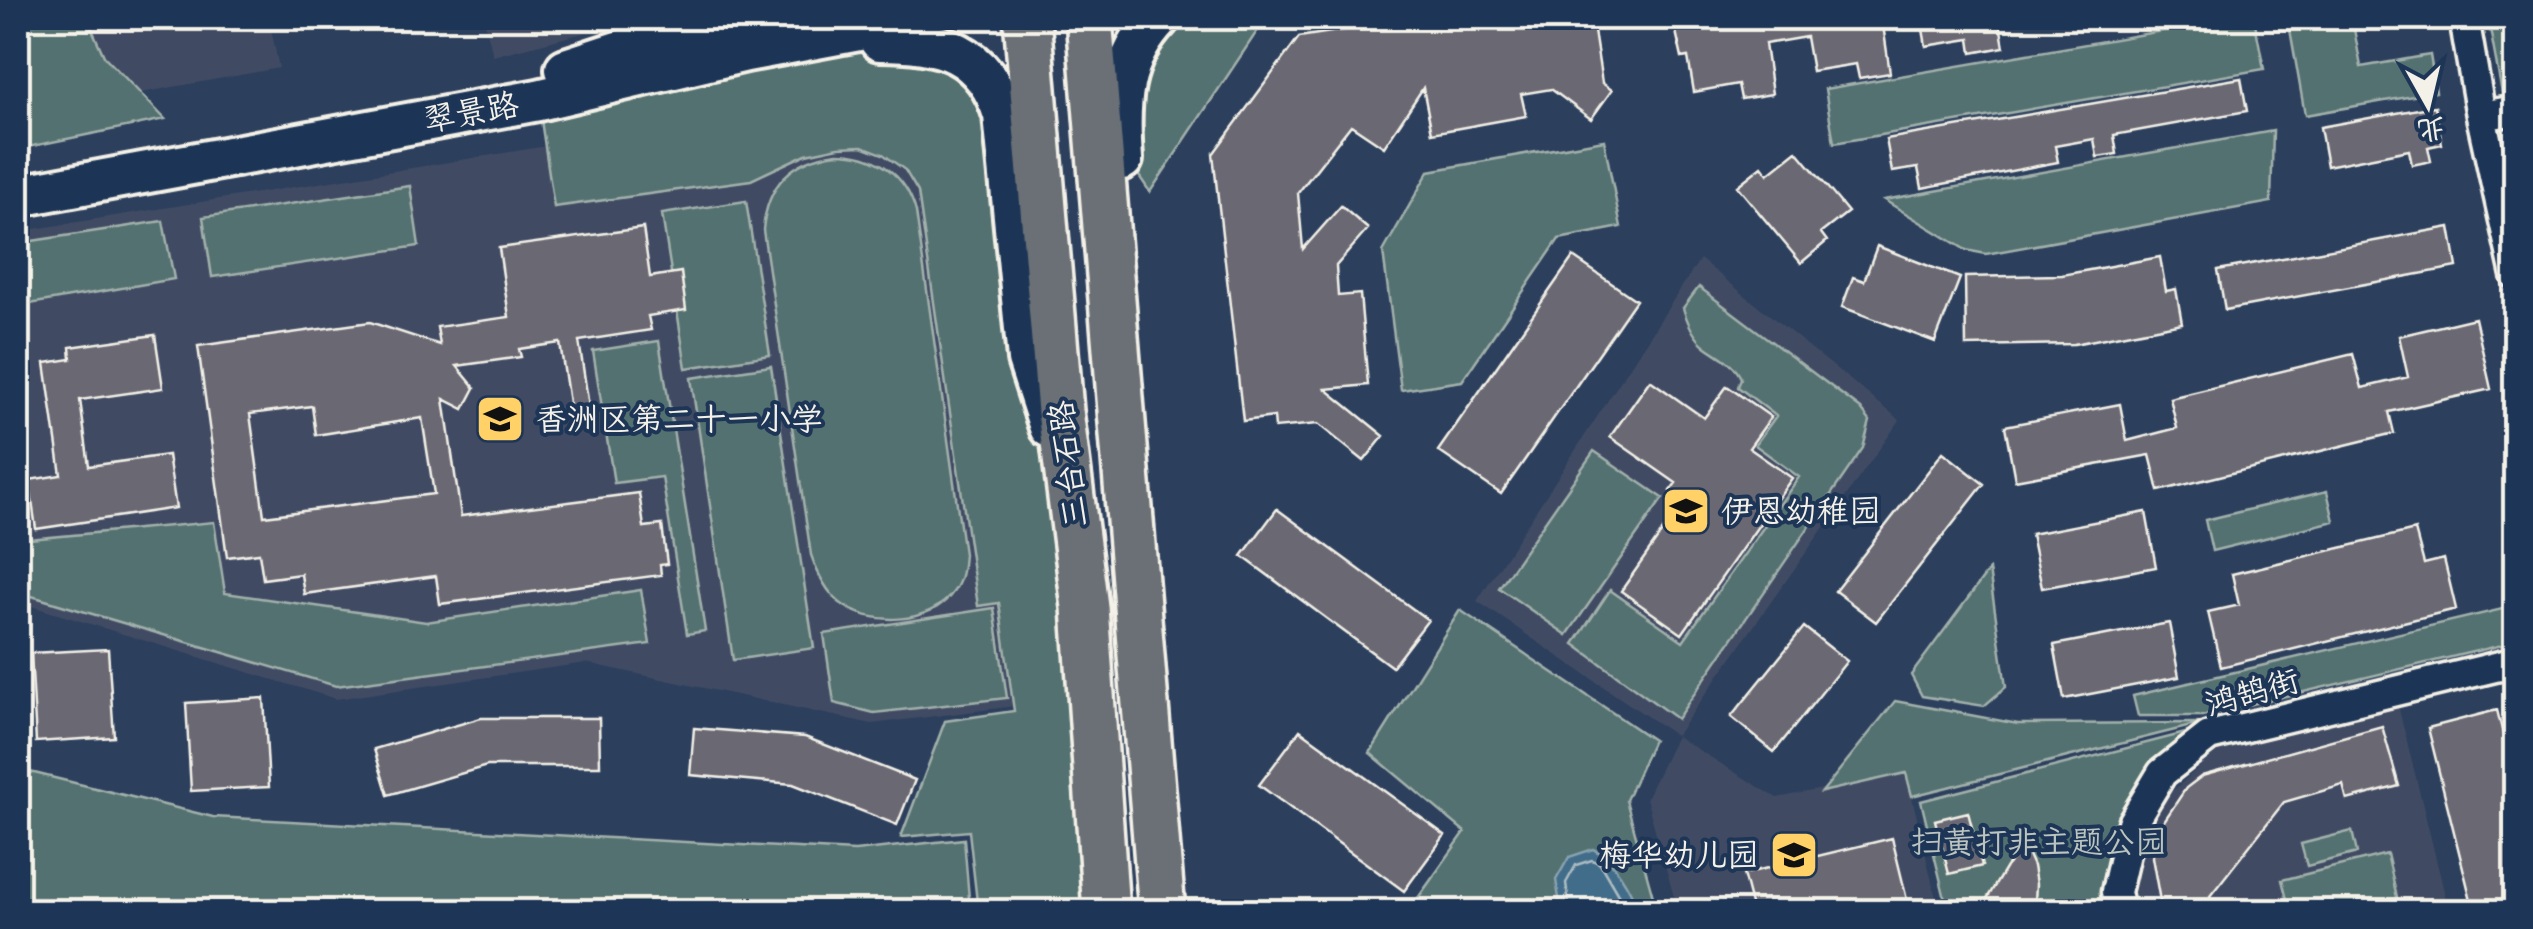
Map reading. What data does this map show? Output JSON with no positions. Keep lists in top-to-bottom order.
{
  "streets": {
    "main road": ["翠景路", "三台石路"],
    "street": ["鸿鹄街"]
  },
  "parks": ["扫黄打非主题公园"],
  "places": {
    "school or university": ["香洲区第二十一小学", "伊恩幼稚园", "梅华幼儿园"]
  },
  "north": "bottom"
}
